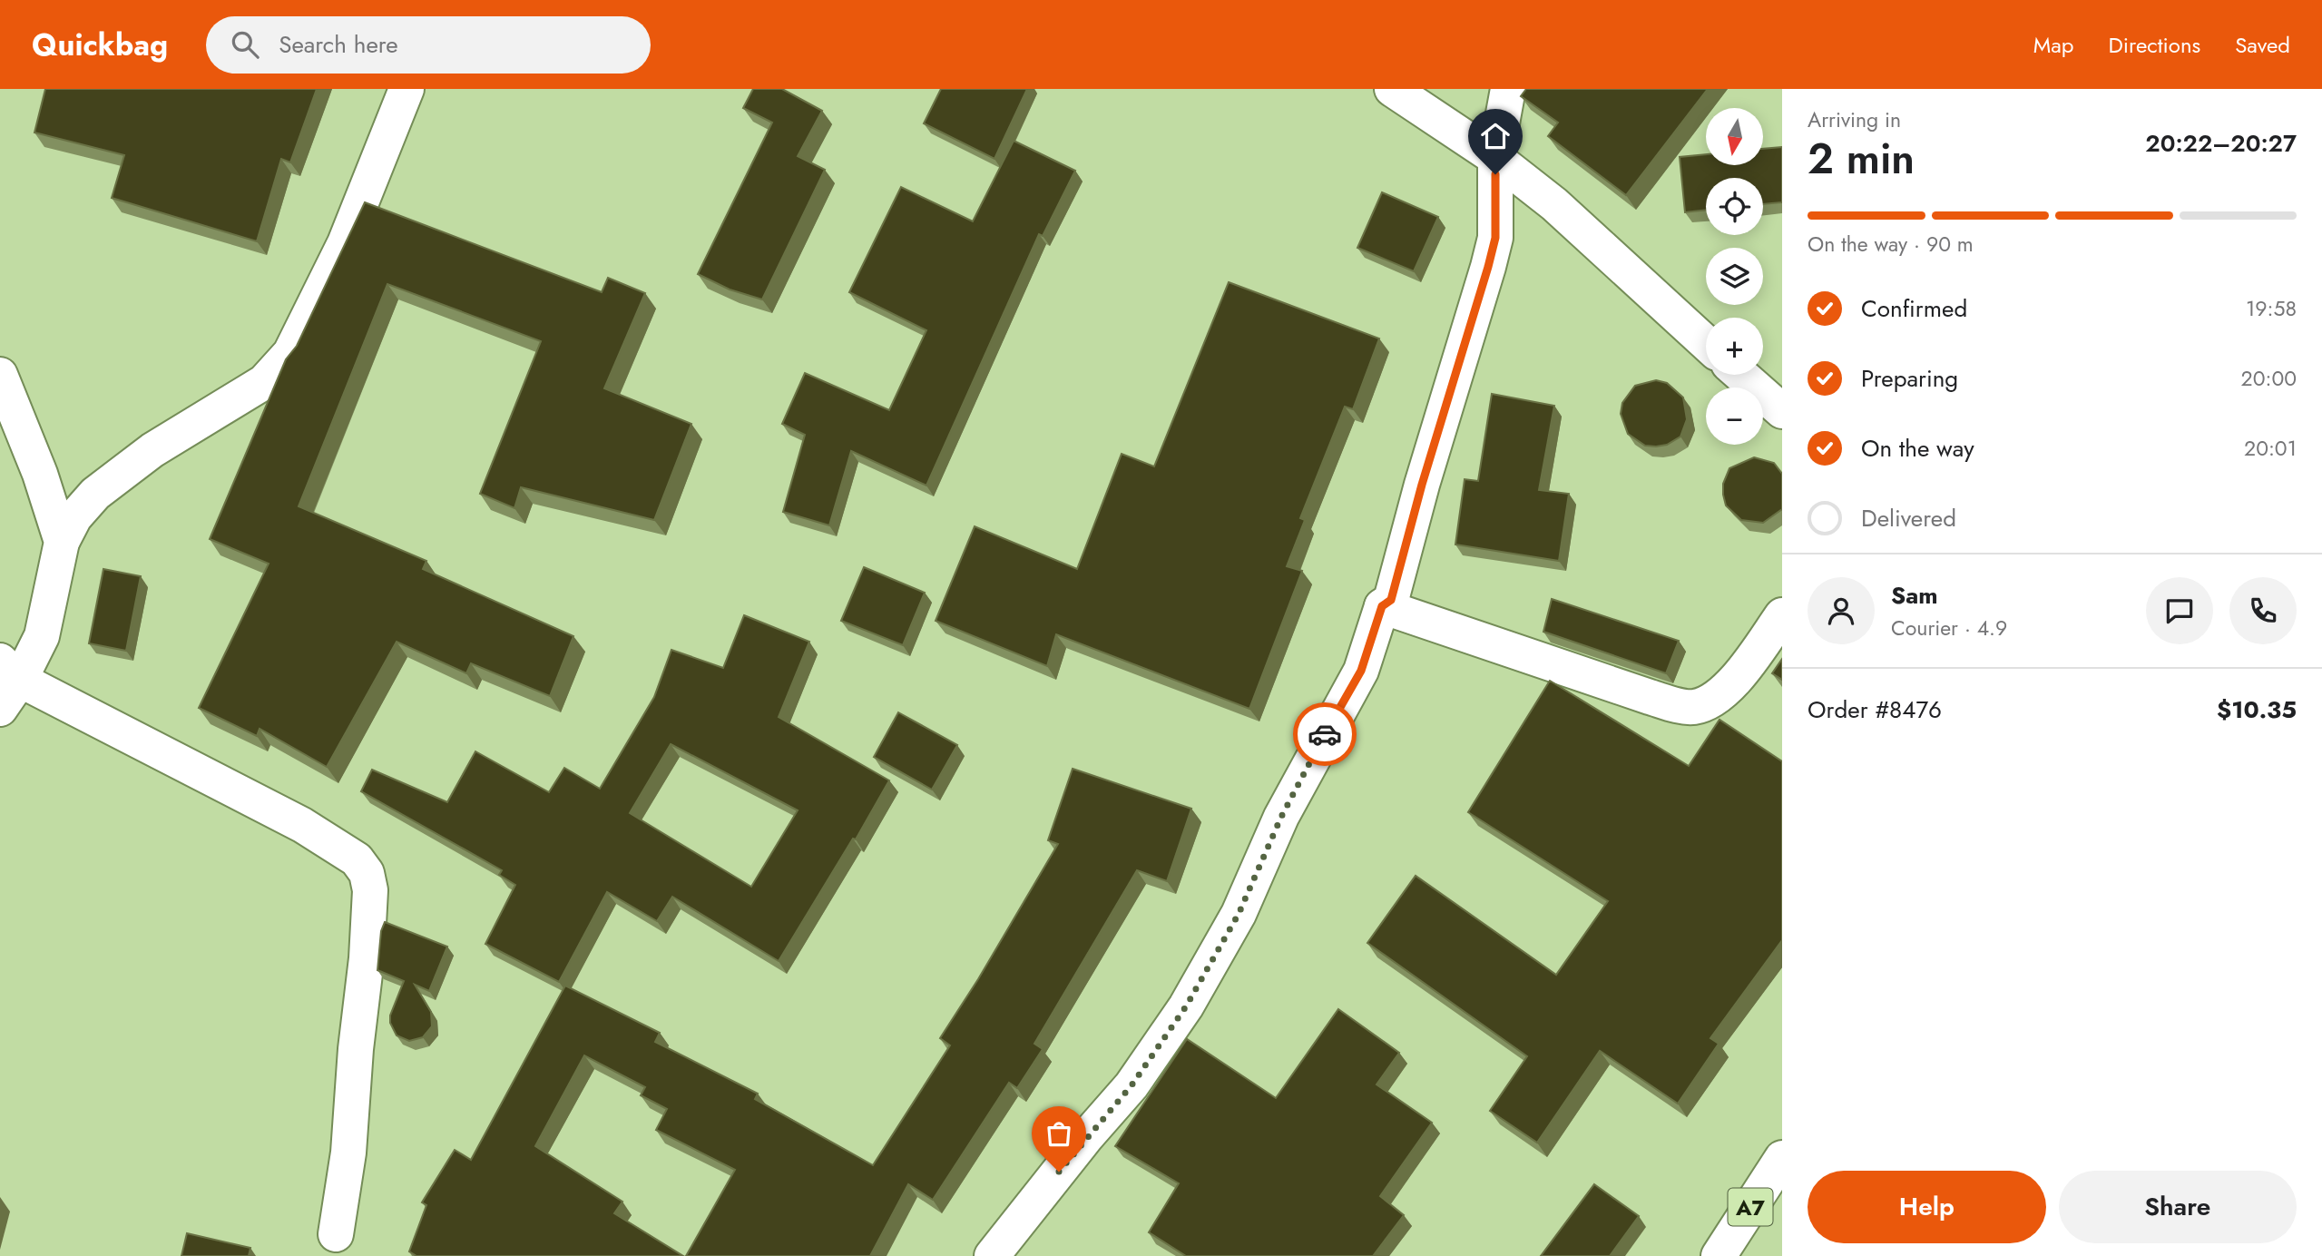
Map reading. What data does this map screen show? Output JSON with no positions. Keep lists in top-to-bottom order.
{
  "streets": {
    "main road": ["A7"]
  },
  "north": "bottom",
  "page": {
    "header": "Quickbag",
    "search": "Search here",
    "nav": ["Map", "Directions", "Saved"],
    "heading": ["2 min", "Arriving in", "20:22–20:27"],
    "panel": [
      "Sam",
      "Courier · 4.9",
      "Order #8476",
      "$10.35"
    ],
    "map_buttons": ["+", "−"],
    "bar": "On the way · 90 m",
    "list": [
      ["Confirmed", "19:58"],
      ["Preparing", "20:00"],
      ["On the way", "20:01"],
      "Delivered"
    ],
    "buttons": ["Help", "Share"]
  }
}
